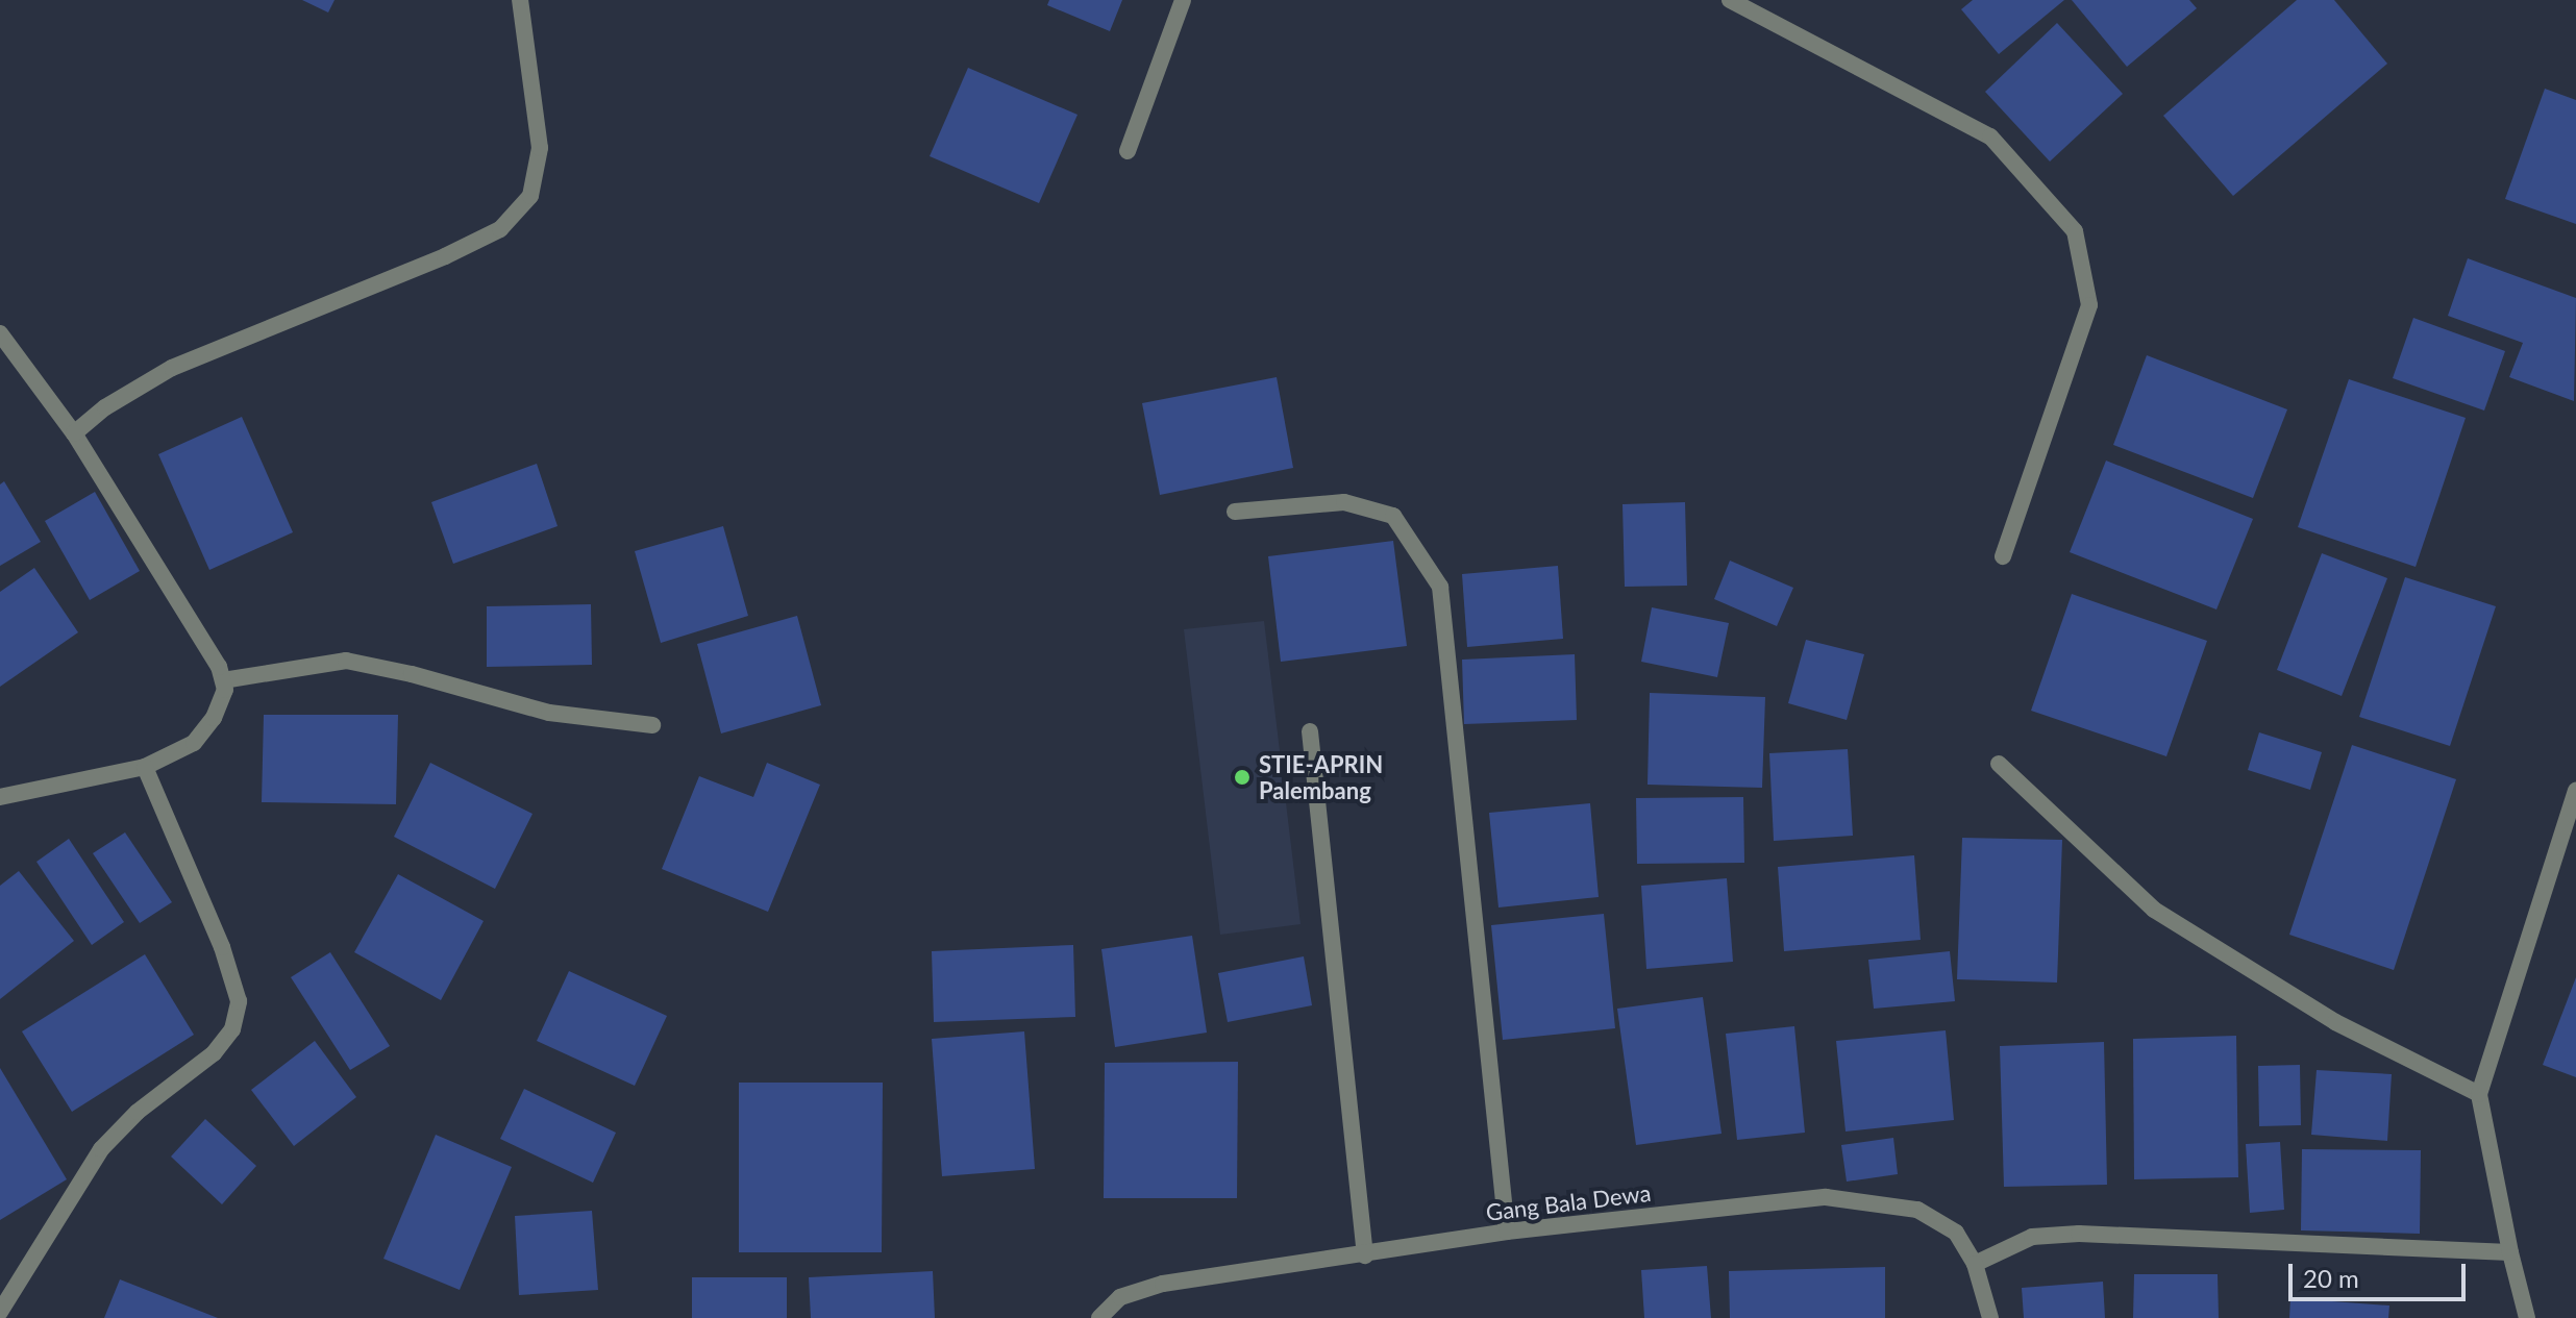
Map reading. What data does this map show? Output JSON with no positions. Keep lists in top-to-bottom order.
{
  "streets": {
    "street": ["Gang Bala Dewa"]
  },
  "places": ["STIE-APRIN Palembang"],
  "scale_bar": "20 m"
}
